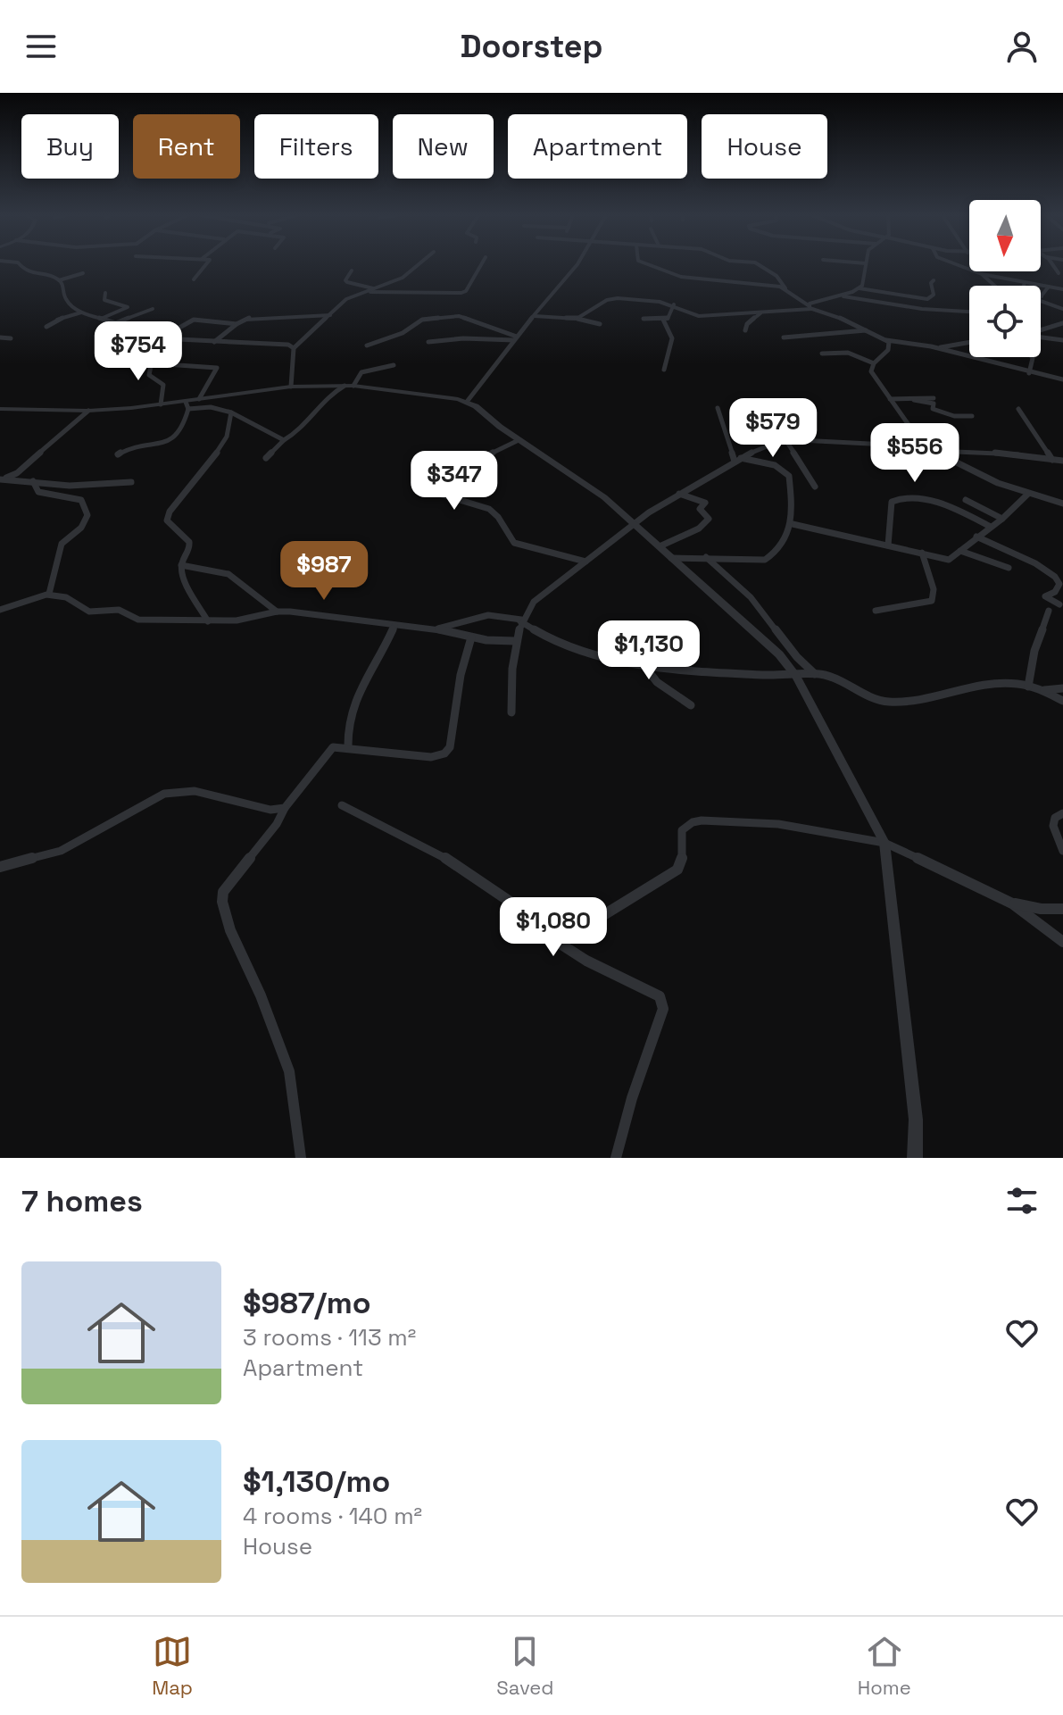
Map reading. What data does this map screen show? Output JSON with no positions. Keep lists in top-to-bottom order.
{
  "north": "bottom",
  "page": {
    "header": "Doorstep",
    "chip": [
      "Buy",
      "Rent",
      "Filters",
      "New",
      "Apartment",
      "House"
    ],
    "price": [
      "$754",
      "$579",
      "$556",
      "$347",
      "$987",
      "$1,130",
      "$1,080"
    ],
    "heading": "7 homes",
    "list": [
      {
        "name": "$987/mo",
        "note": "3 rooms · 113 m² · Apartment"
      },
      {
        "name": "$1,130/mo",
        "note": "4 rooms · 140 m² · House"
      }
    ],
    "tabs": ["Map", "Saved", "Home"]
  }
}
